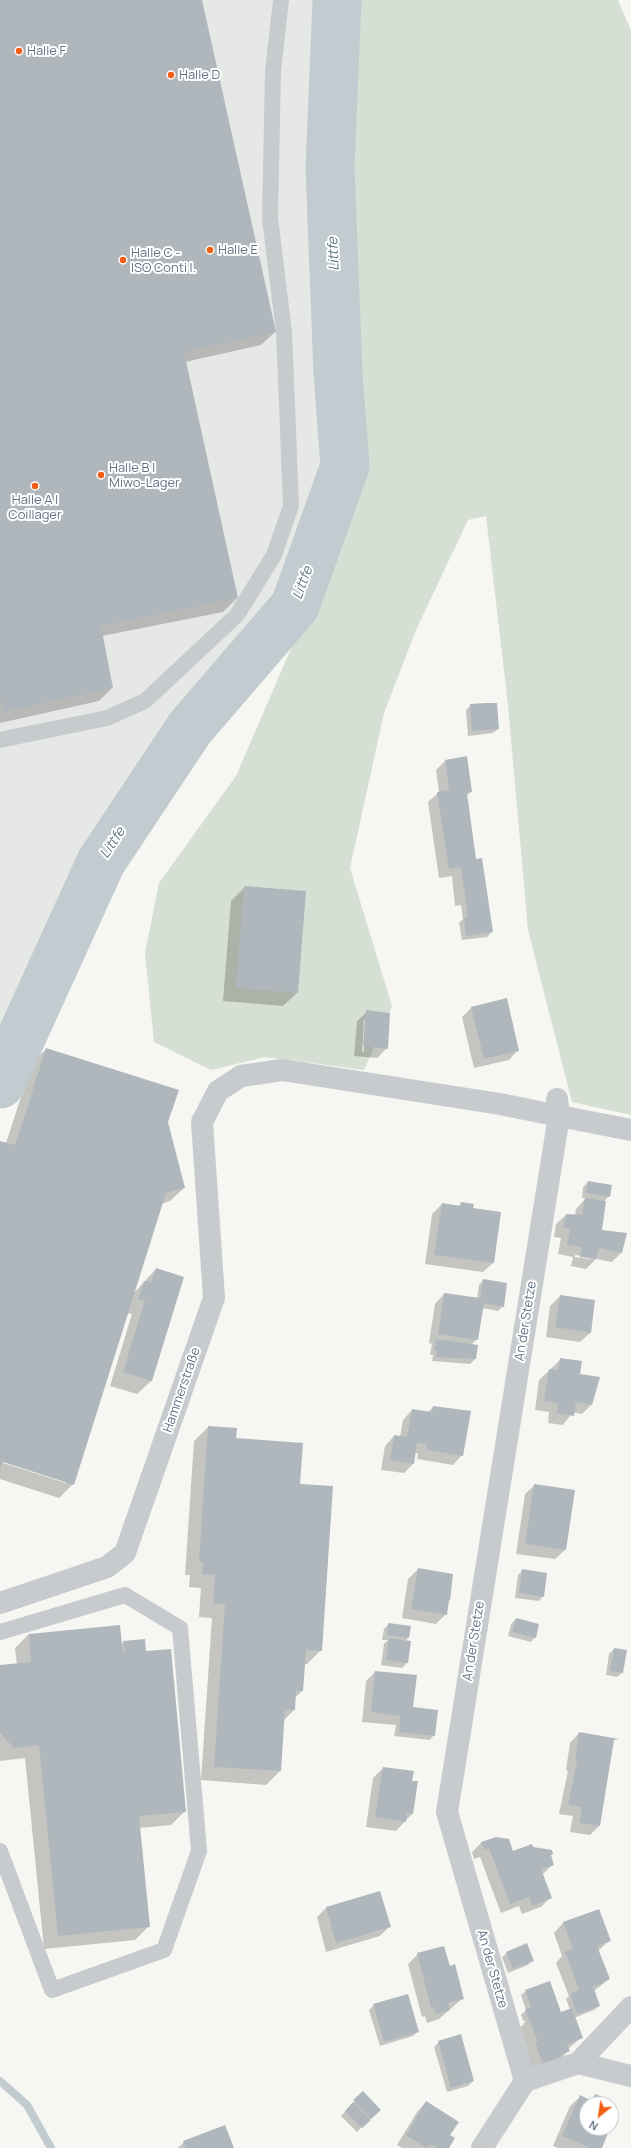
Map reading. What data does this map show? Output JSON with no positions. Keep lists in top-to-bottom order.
{
  "streets": {
    "street": ["An der Stetze", "Hammerstraße"]
  },
  "crossings": [
    ["An der Stetze", "Hammerstraße"]
  ],
  "water": ["Littfe"],
  "places": [
    "Halle F",
    "Halle D",
    "Halle E",
    "Halle C - ISO Conti I.",
    "Halle B | Miwo-Lager",
    "Halle A | Coillager"
  ],
  "north": "bottom left"
}
